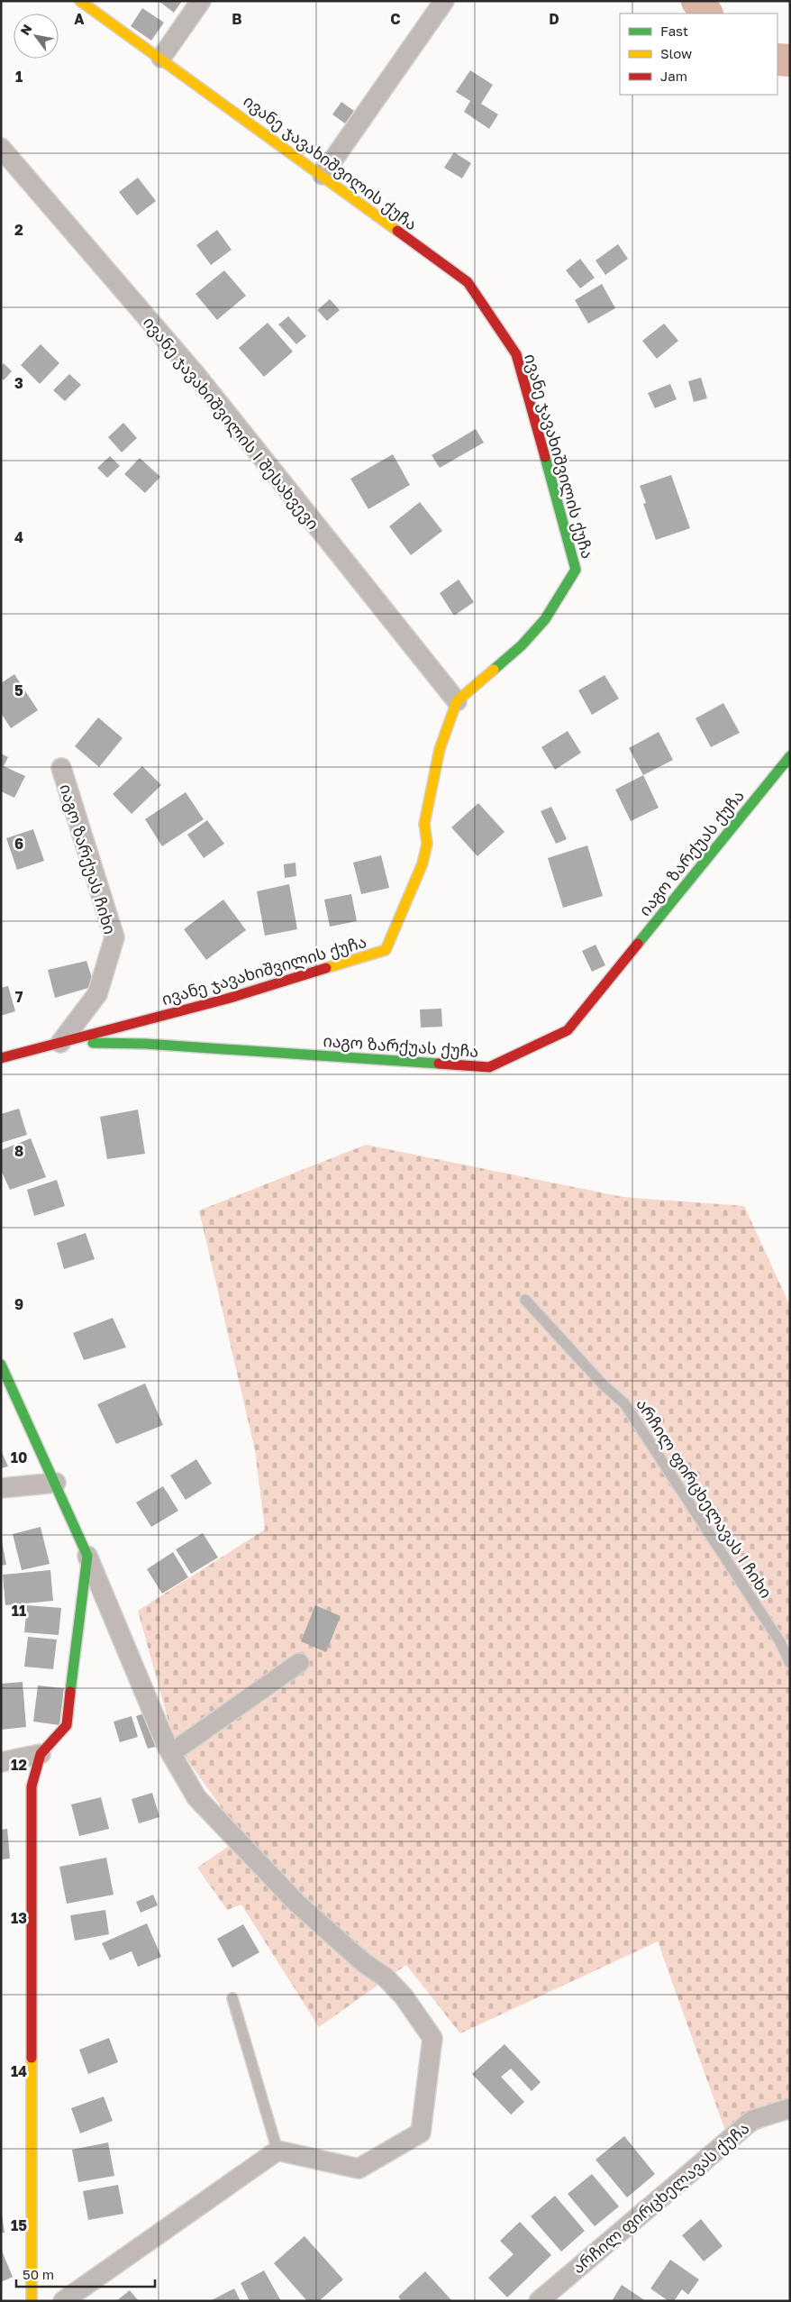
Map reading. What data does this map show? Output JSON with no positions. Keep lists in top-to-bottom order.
{
  "streets": {
    "street": [
      "ივანე ჯავახიშვილის ქუჩა",
      "ივანე ჯავახიშვილის I შესახვევი",
      "იაგო ზარქუას ქუჩა",
      "იაგო ზარქუას ჩიხი",
      "არჩილ ფირცხელავას ქუჩა"
    ],
    "lane": ["არჩილ ფირცხელავას I ჩიხი"]
  },
  "crossings": [
    ["ივანე ჯავახიშვილის ქუჩა", "ივანე ჯავახიშვილის I შესახვევი"],
    ["ივანე ჯავახიშვილის ქუჩა", "იაგო ზარქუას ქუჩა"],
    ["ივანე ჯავახიშვილის ქუჩა", "იაგო ზარქუას ჩიხი"],
    ["იაგო ზარქუას ქუჩა", "იაგო ზარქუას ჩიხი"]
  ],
  "legend": ["Fast", "Slow", "Jam"],
  "scale_bar": "50 m",
  "north": "top left",
  "grid": {
    "columns": [
      "A",
      "B",
      "C",
      "D"
    ],
    "rows": [
      "1",
      "2",
      "3",
      "4",
      "5",
      "6",
      "7",
      "8",
      "9",
      "10",
      "11",
      "12",
      "13",
      "14",
      "15"
    ]
  }
}
